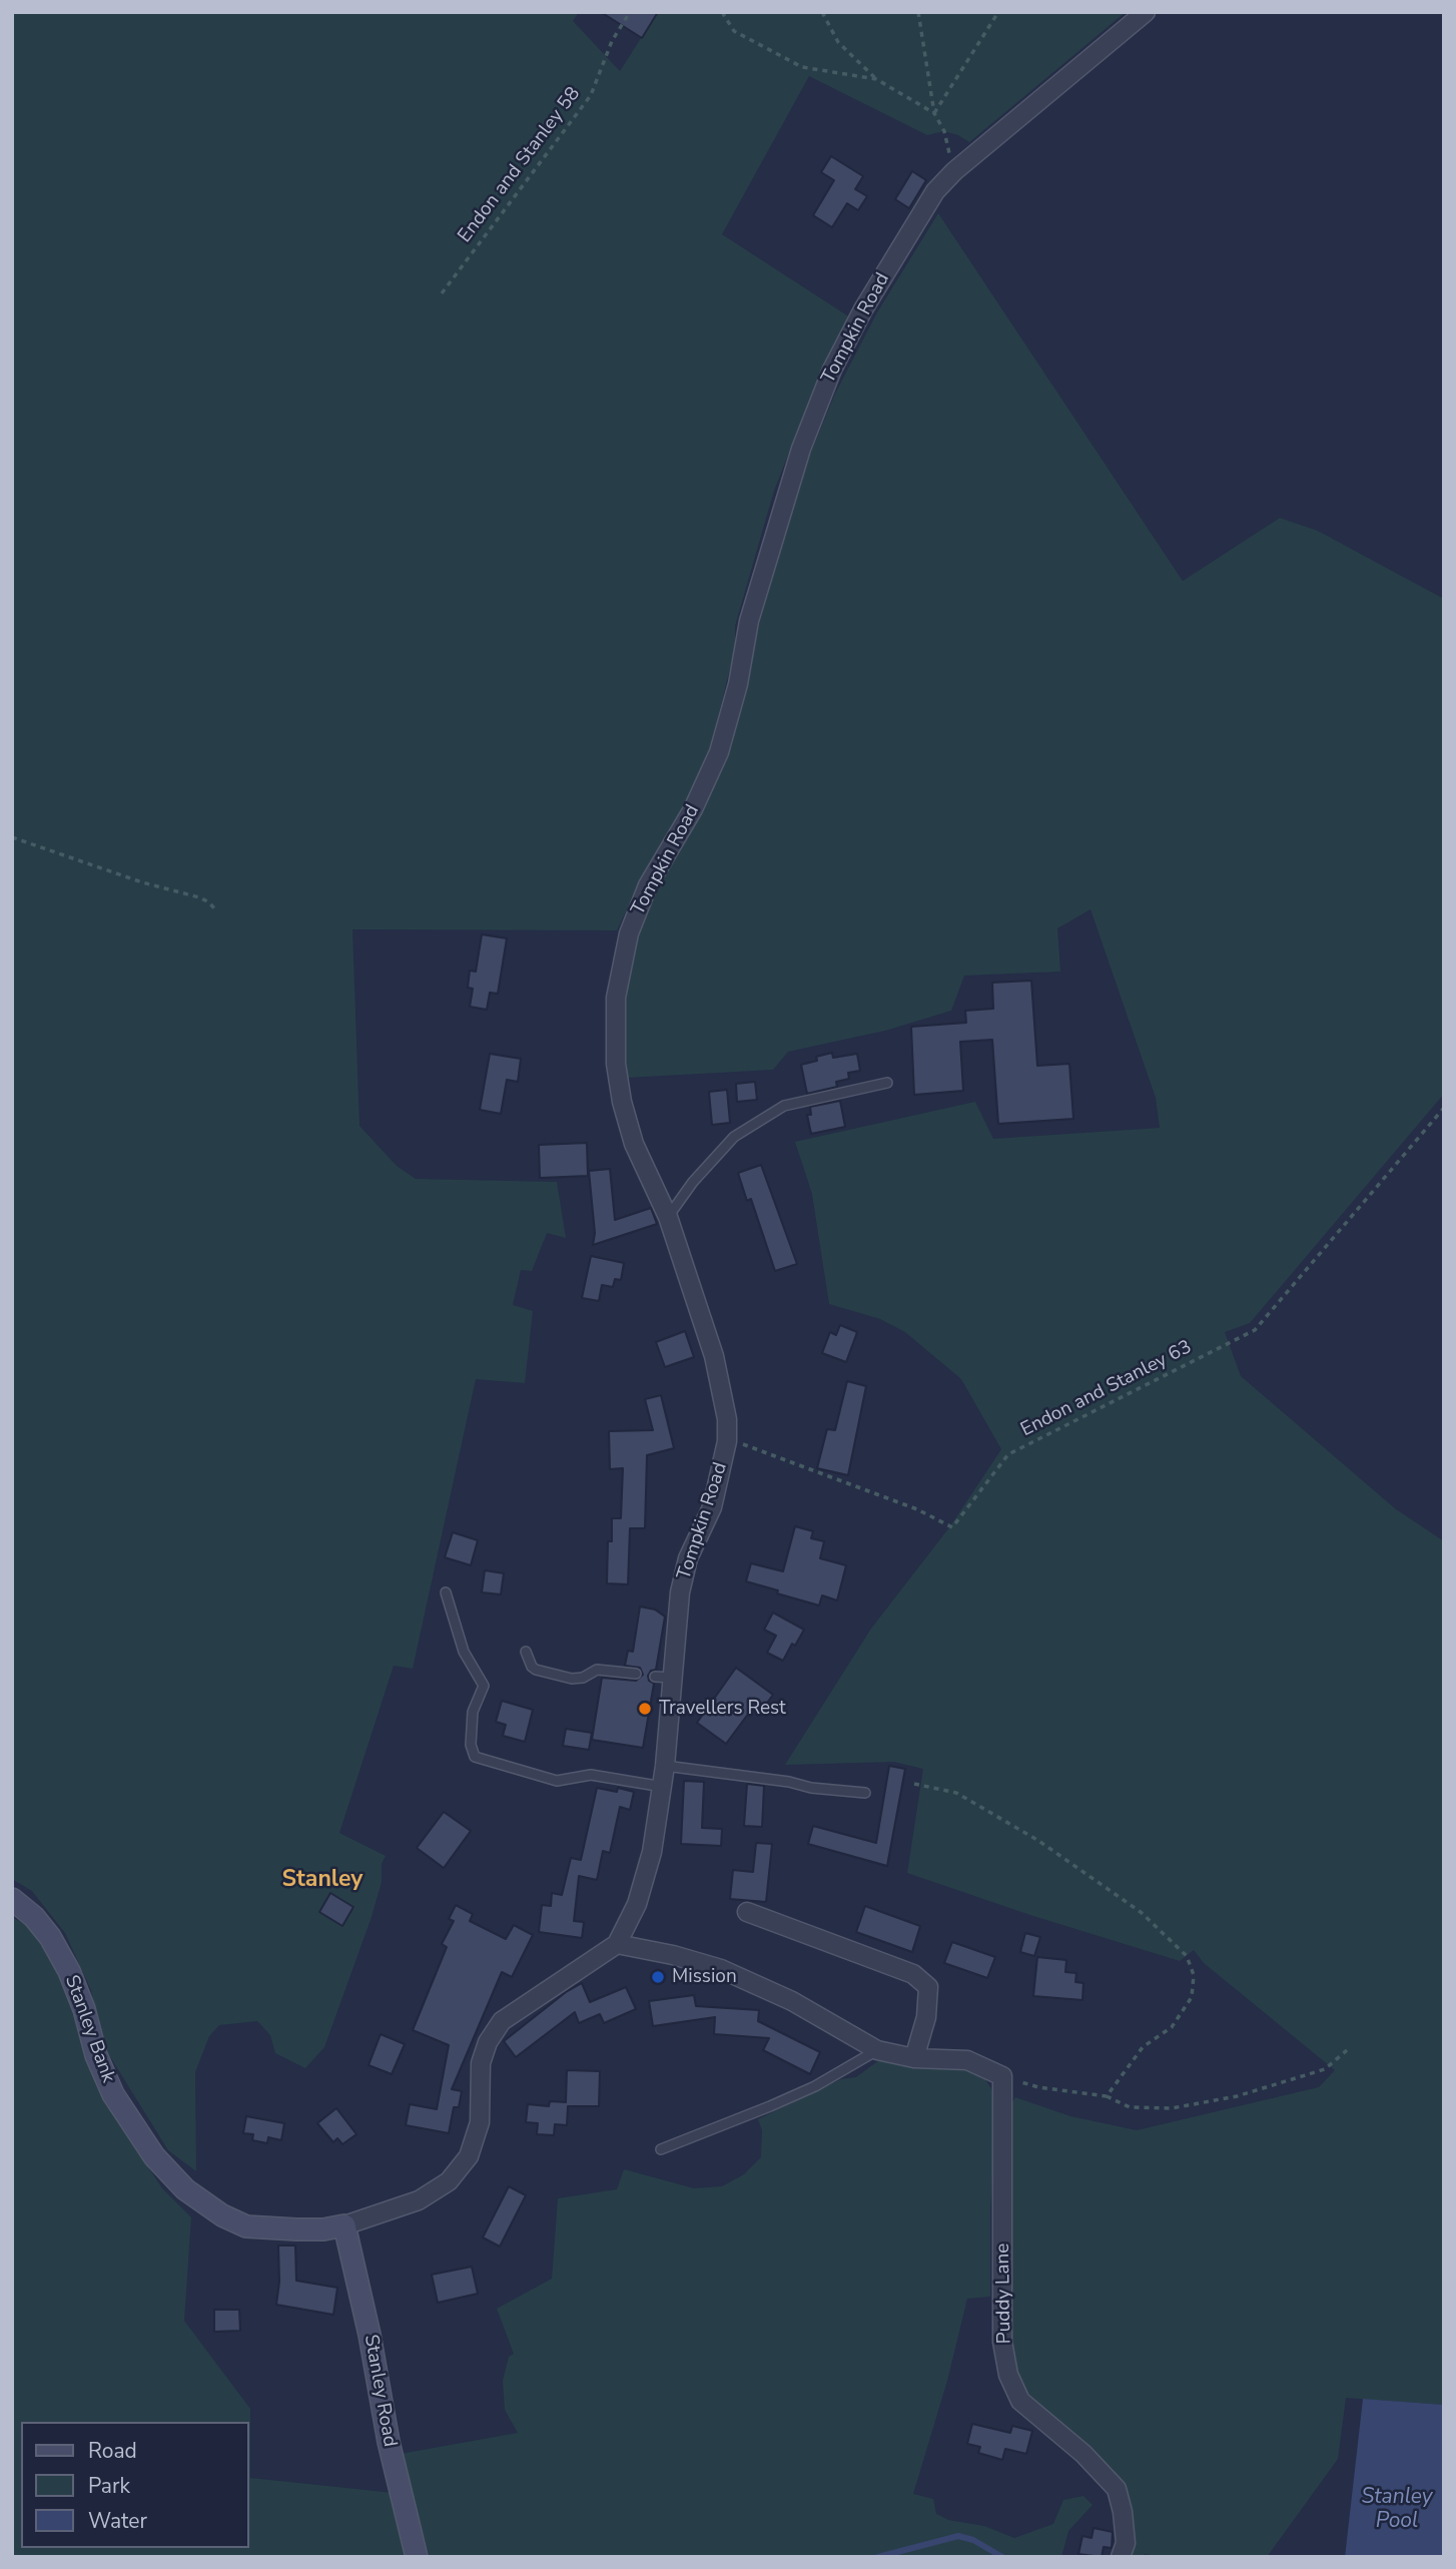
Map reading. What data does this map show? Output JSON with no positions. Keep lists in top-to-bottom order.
{
  "streets": {
    "street": [
      "Tompkin Road",
      "Stanley Bank",
      "Puddy Lane",
      "Stanley Road"
    ],
    "path": ["Endon and Stanley 58", "Endon and Stanley 63"]
  },
  "crossings": [
    ["Tompkin Road", "Endon and Stanley 63"],
    ["Tompkin Road", "Stanley Bank"],
    ["Stanley Bank", "Stanley Road"]
  ],
  "districts": ["Stanley"],
  "water": ["Stanley Pool"],
  "places": ["Travellers Rest", "Mission"],
  "legend": ["Road", "Park", "Water"]
}
